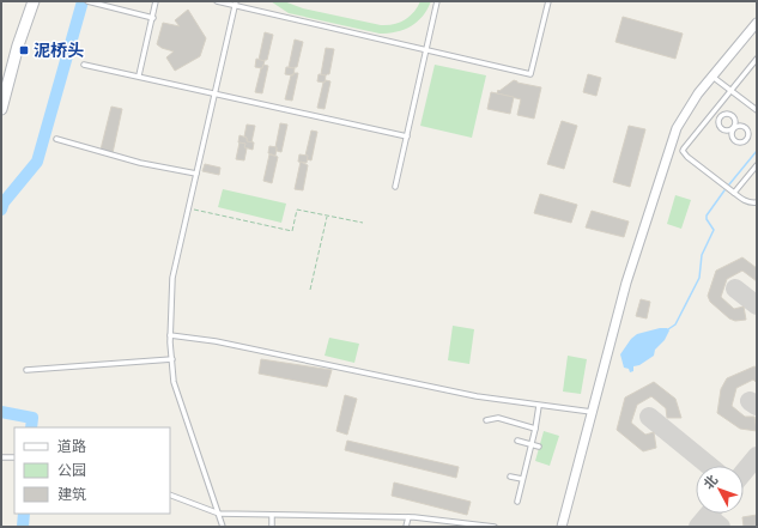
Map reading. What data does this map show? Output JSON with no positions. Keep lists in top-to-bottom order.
{
  "places": {
    "transit": ["泥桥头"]
  },
  "legend": ["道路", "公园", "建筑"],
  "north": "top left"
}
